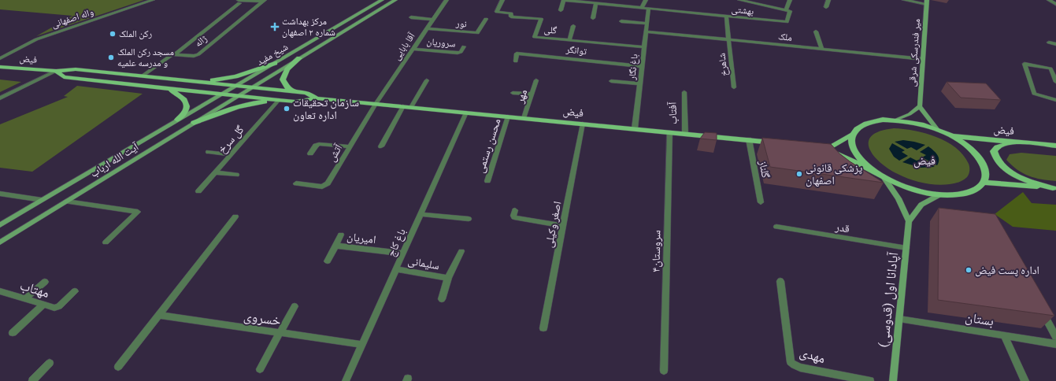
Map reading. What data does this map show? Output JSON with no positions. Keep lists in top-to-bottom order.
{
  "streets": {
    "main road": [
      "میر فندرسکی شرقی",
      "شیخ مفید",
      "فیض",
      "آیت الله ارباب",
      "آپادانا اول (قدوسی)"
    ],
    "street": [
      "بهشتی",
      "واله اصفهانی",
      "نور",
      "گلی",
      "ملک",
      "ژاله",
      "سروریان",
      "آقا بابایی",
      "توانگر",
      "شاهرخ",
      "باغ نگار",
      "مهر",
      "آفتاب",
      "گل سرخ",
      "محسن رستمی",
      "آتش",
      "گلناز",
      "اصغر وکیلی",
      "قدر",
      "امیریان",
      "باغ کاج",
      "سروستان۴",
      "سلیمانی",
      "مهتاب",
      "خسروی",
      "بستان",
      "مهدی"
    ]
  },
  "crossings": [
    ["بهشتی", "شاهرخ"],
    ["بهشتی", "باغ نگار"],
    ["نور", "آقا بابایی"],
    ["گلی", "باغ نگار"],
    ["ملک", "میر فندرسکی شرقی"],
    ["ملک", "شاهرخ"],
    ["ملک", "باغ نگار"],
    ["سروریان", "آقا بابایی"],
    ["آقا بابایی", "فیض"],
    ["آقا بابایی", "آتش"],
    ["توانگر", "باغ نگار"],
    ["شیخ مفید", "آیت الله ارباب"],
    ["فیض", "باغ نگار"],
    ["فیض", "مهر"],
    ["فیض", "آفتاب"],
    ["فیض", "محسن رستمی"],
    ["فیض", "آتش"],
    ["فیض", "گلناز"],
    ["فیض", "اصغر وکیلی"],
    ["فیض", "باغ کاج"],
    ["فیض", "سروستان۴"],
    ["قدر", "آپادانا اول (قدوسی)"],
    ["امیریان", "باغ کاج"],
    ["باغ کاج", "سلیمانی"],
    ["باغ کاج", "خسروی"],
    ["آپادانا اول (قدوسی)", "بستان"]
  ],
  "districts": ["فیض"],
  "places": {
    "health": ["مرکز بهداشت شماره ۲ اصفهان"],
    "other": [
      "رکن الملک",
      "مسجد رکن الملک و مدرسه علمیه",
      "سازمان تحقیقات اداره تعاون",
      "پزشکی قانونی اصفهان",
      "اداره پست فیض"
    ]
  }
}
